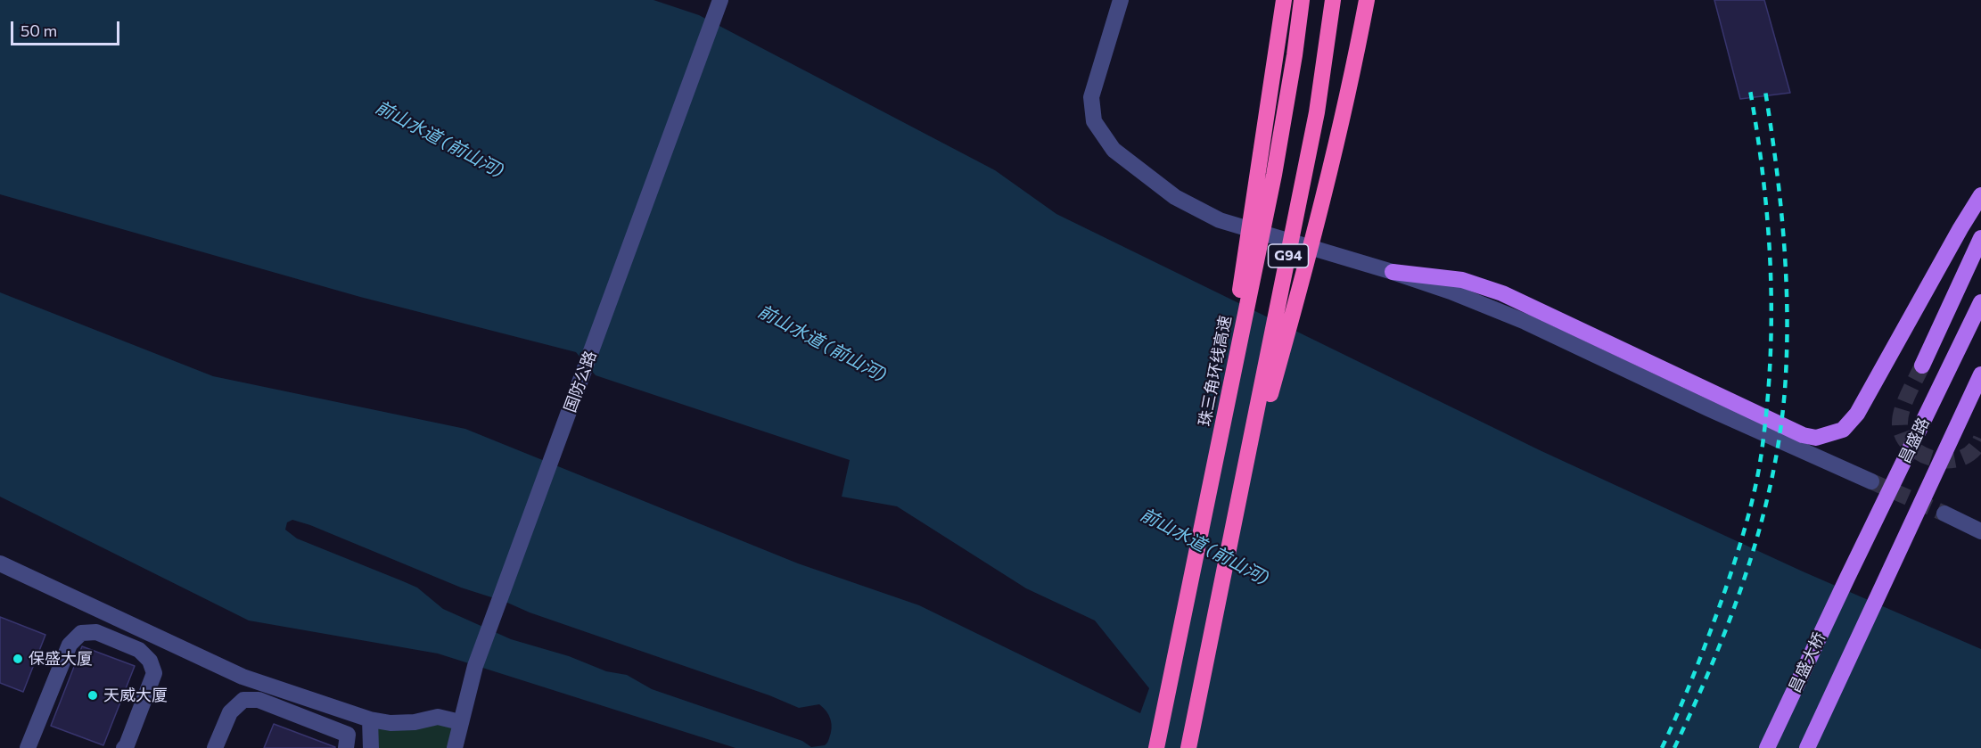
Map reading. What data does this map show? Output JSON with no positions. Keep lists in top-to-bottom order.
{
  "streets": {
    "highway": ["G94", "珠三角环线高速"],
    "main road": ["昌盛路", "昌盛大桥"],
    "street": ["国防公路"]
  },
  "crossings": [
    ["昌盛路", "昌盛大桥"]
  ],
  "water": ["前山水道 (前山河)"],
  "places": ["保盛大厦", "天威大厦"],
  "scale_bar": "50 m"
}
